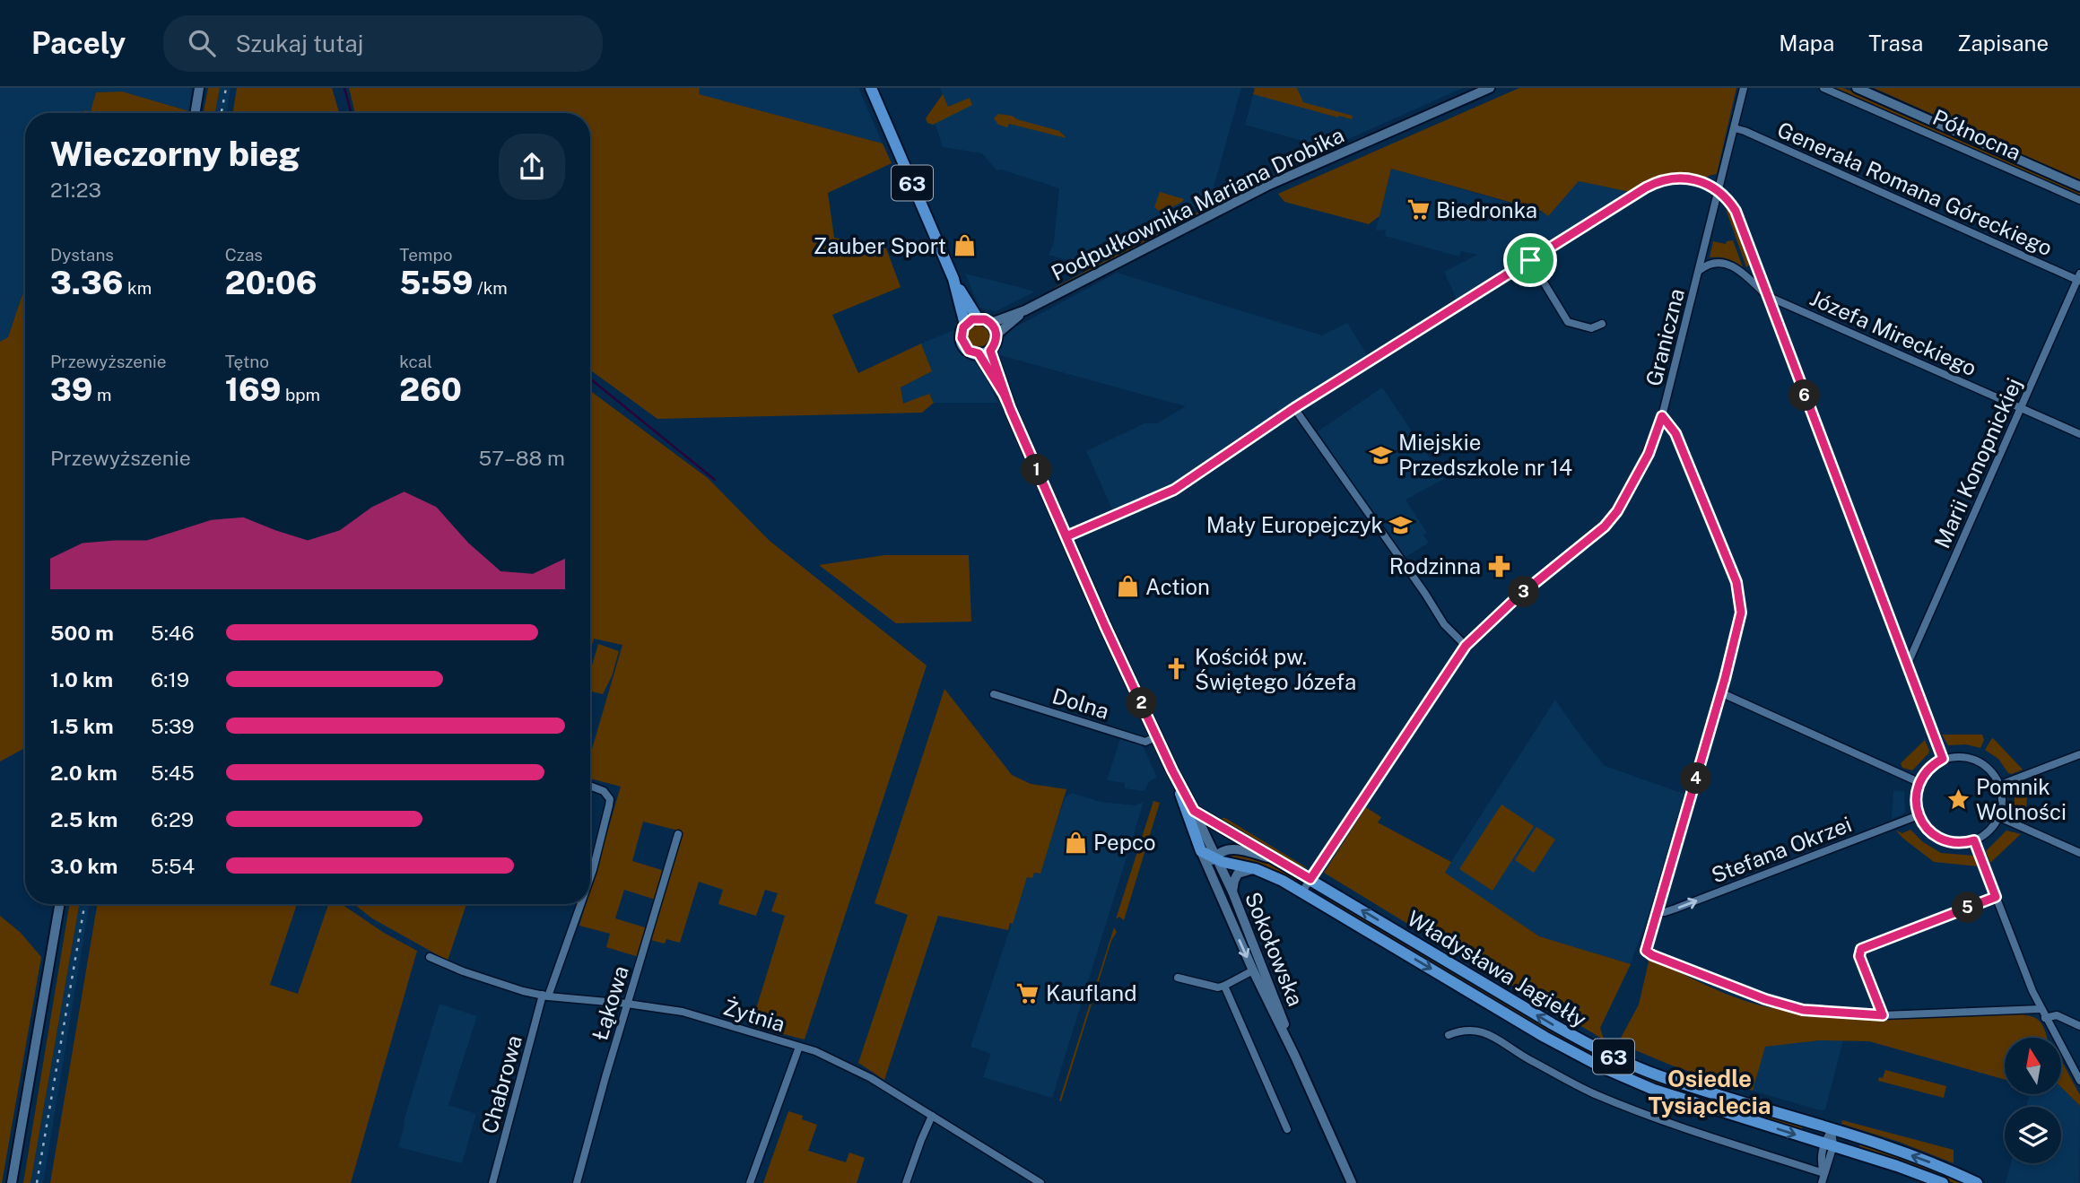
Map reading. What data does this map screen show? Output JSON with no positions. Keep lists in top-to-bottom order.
{
  "streets": {
    "main road": [
      "Północna",
      "63",
      "Podpułkownika Mariana Drobika",
      "Sokołowska",
      "Władysława Jagiełły"
    ],
    "street": [
      "Generała Romana Góreckiego",
      "Józefa Mireckiego",
      "Graniczna",
      "Marii Konopnickiej",
      "Dolna",
      "Stefana Okrzei",
      "Łąkowa",
      "Żytnia",
      "Chabrowa"
    ]
  },
  "crossings": [
    ["63", "Podpułkownika Mariana Drobika"],
    ["63", "Sokołowska"],
    ["Generała Romana Góreckiego", "Graniczna"],
    ["Generała Romana Góreckiego", "Marii Konopnickiej"],
    ["Podpułkownika Mariana Drobika", "Sokołowska"],
    ["Józefa Mireckiego", "Graniczna"],
    ["Józefa Mireckiego", "Marii Konopnickiej"],
    ["Graniczna", "Stefana Okrzei"],
    ["Dolna", "Sokołowska"],
    ["Sokołowska", "Władysława Jagiełły"],
    ["Łąkowa", "Żytnia"],
    ["Żytnia", "Chabrowa"]
  ],
  "one_way": ["Stefana Okrzei"],
  "districts": ["Osiedle Tysiąclecia"],
  "places": {
    "supermarket": ["Biedronka", "Kaufland"],
    "shop": ["Zauber Sport", "Action", "Pepco"],
    "school or university": ["Miejskie Przedszkole nr 14", "Mały Europejczyk"],
    "pharmacy": ["Rodzinna"],
    "church": ["Kościół pw. Świętego Józefa"],
    "place": ["Pomnik Wolności"]
  },
  "north": "top",
  "page": {
    "header": "Pacely",
    "search": "Szukaj tutaj",
    "nav": ["Mapa", "Trasa", "Zapisane"],
    "heading": ["Wieczorny bieg", "21:23"],
    "stats": [
      ["Dystans", "3.36 km"],
      ["Czas", "20:06"],
      ["Tempo", "5:59 /km"],
      ["Przewyższenie", "39 m"],
      ["Tętno", "169 bpm"],
      ["kcal", "260"]
    ],
    "pins": [
      "6",
      "1",
      "3",
      "2",
      "4",
      "5"
    ],
    "chart": ["Przewyższenie", "57–88 m"],
    "list": [
      {
        "name": "500 m",
        "note": "5:46"
      },
      {
        "name": "1.0 km",
        "note": "6:19"
      },
      {
        "name": "1.5 km",
        "note": "5:39"
      },
      {
        "name": "2.0 km",
        "note": "5:45"
      },
      {
        "name": "2.5 km",
        "note": "6:29"
      },
      {
        "name": "3.0 km",
        "note": "5:54"
      }
    ]
  }
}
